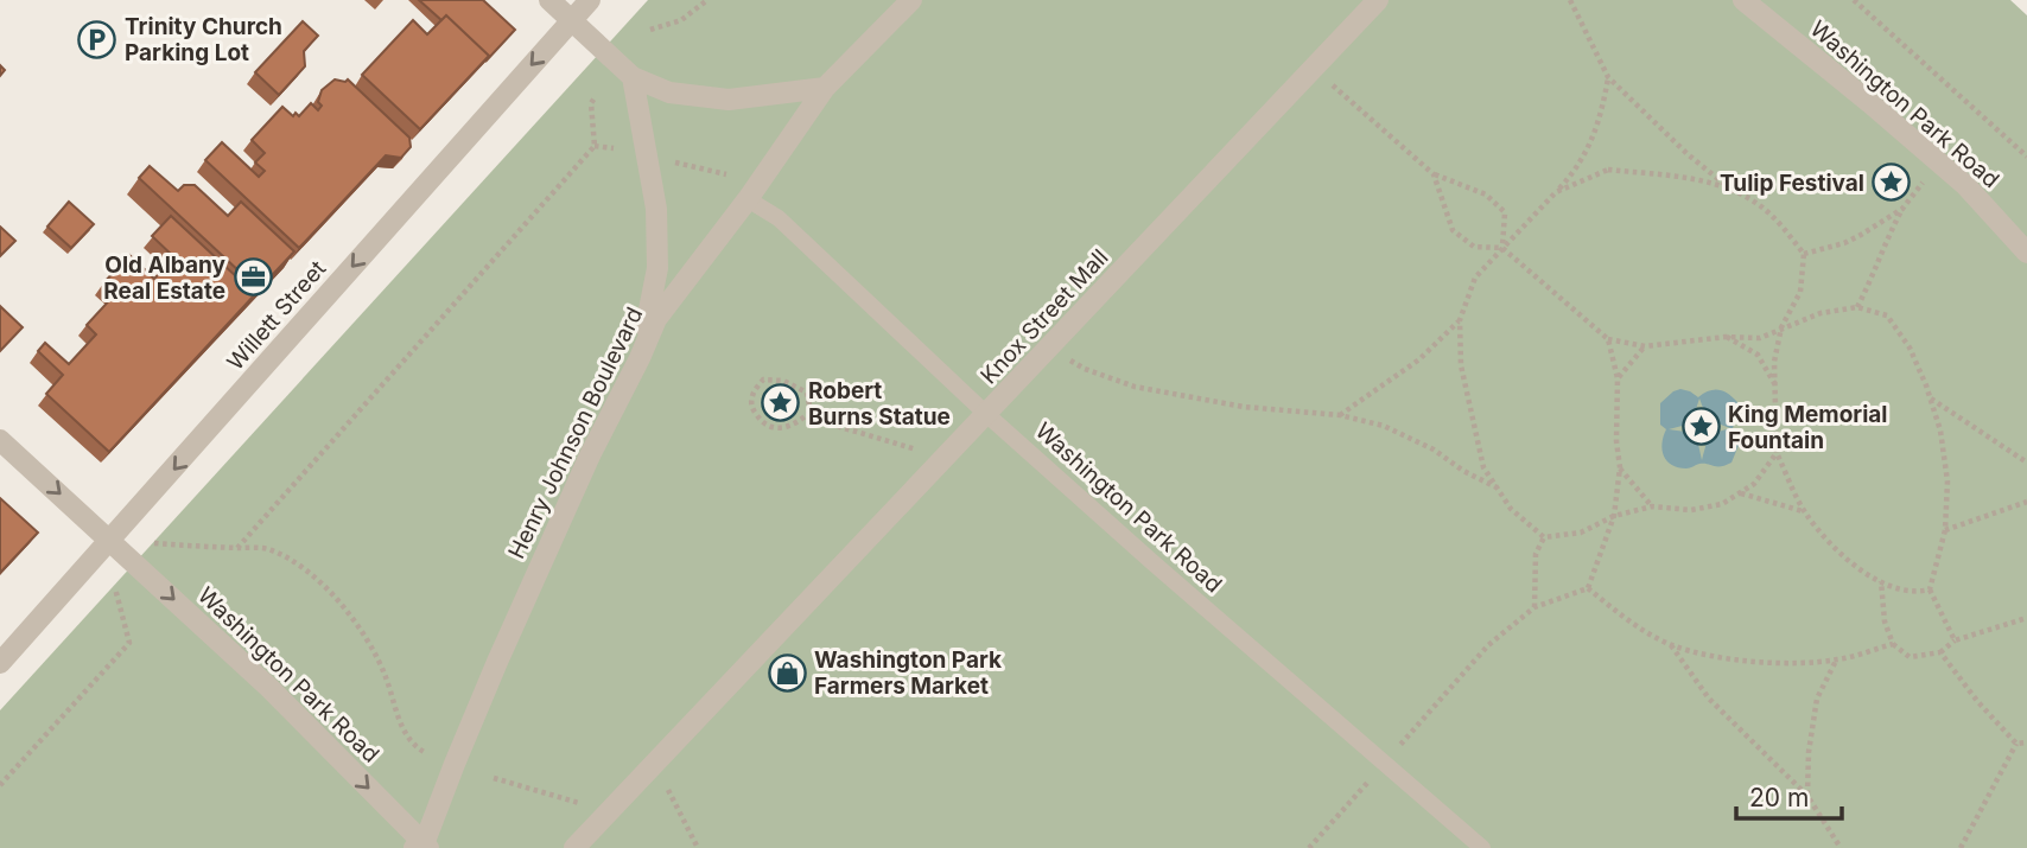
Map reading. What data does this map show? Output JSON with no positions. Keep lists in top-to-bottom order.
{
  "streets": {
    "street": [
      "Washington Park Road",
      "Willett Street",
      "Knox Street Mall",
      "Henry Johnson Boulevard"
    ]
  },
  "crossings": [
    ["Washington Park Road", "Willett Street"],
    ["Washington Park Road", "Knox Street Mall"],
    ["Washington Park Road", "Henry Johnson Boulevard"]
  ],
  "one_way": ["Willett Street"],
  "places": {
    "parking": ["Trinity Church Parking Lot"],
    "place": ["Tulip Festival", "Robert Burns Statue", "King Memorial Fountain"],
    "office": ["Old Albany Real Estate"],
    "shop": ["Washington Park Farmers Market"]
  },
  "scale_bar": "20 m"
}
